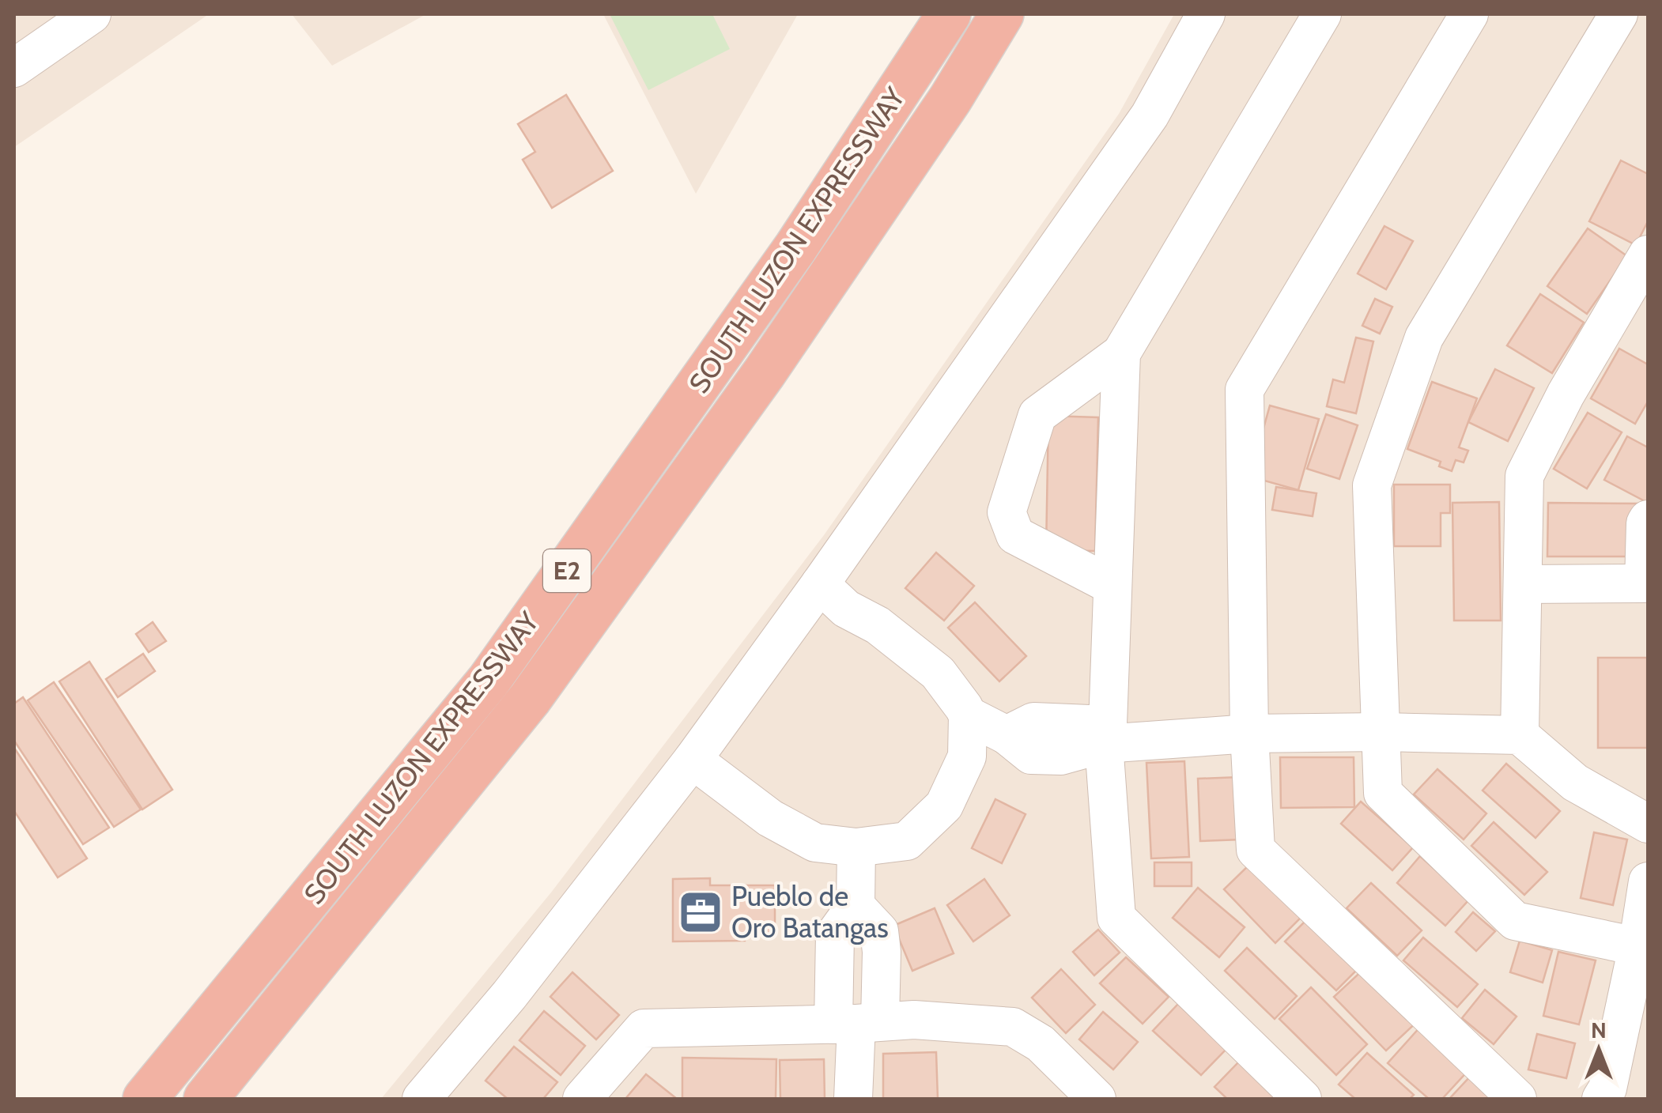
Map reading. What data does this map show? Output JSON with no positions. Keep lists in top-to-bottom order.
{
  "streets": {
    "highway": ["SOUTH LUZON EXPRESSWAY", "E2"]
  },
  "places": {
    "office": ["Pueblo de Oro Batangas"]
  },
  "north": "top"
}
